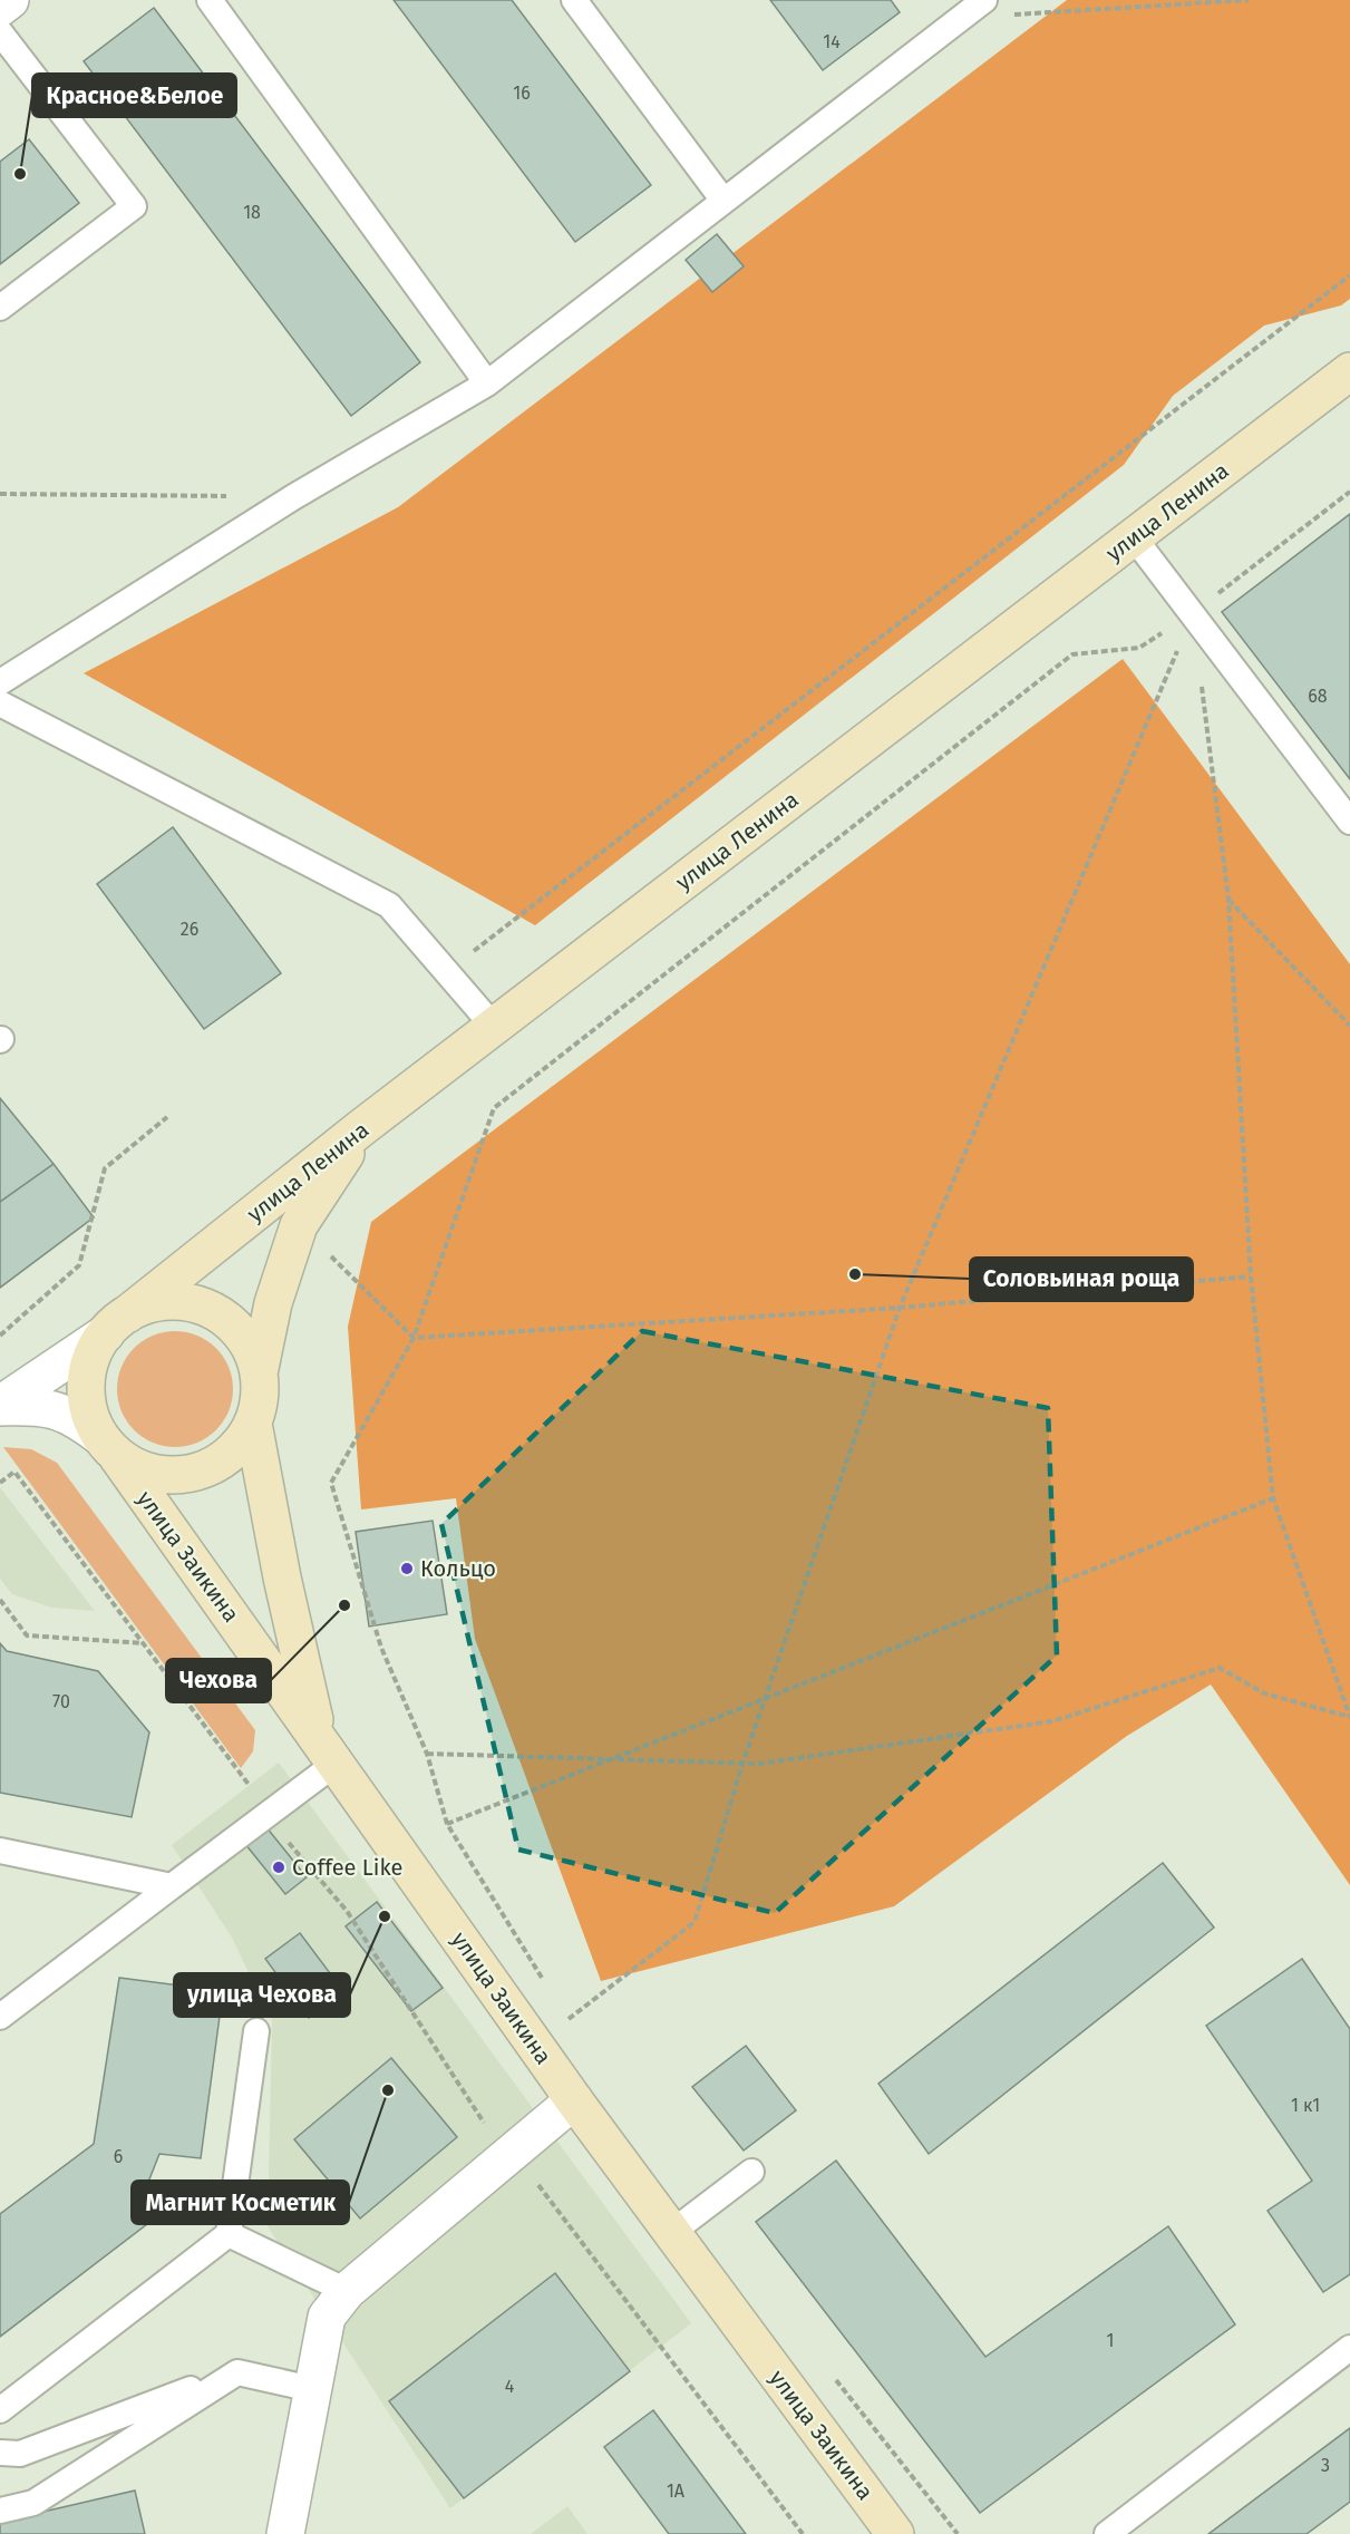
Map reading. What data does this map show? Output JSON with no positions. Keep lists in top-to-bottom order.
{
  "streets": {
    "main road": ["улица Ленина", "улица Заикина"]
  },
  "crossings": [
    ["улица Ленина", "улица Заикина"]
  ],
  "places": [
    "Красное&Белое",
    "Соловьиная роща",
    "Кольцо",
    "Чехова",
    "Coffee Like",
    "улица Чехова",
    "Магнит Косметик"
  ],
  "house_numbers": [
    "14",
    "16",
    "18",
    "68",
    "26",
    "70",
    "1 к1",
    "6",
    "1",
    "4",
    "3",
    "1А"
  ]
}
